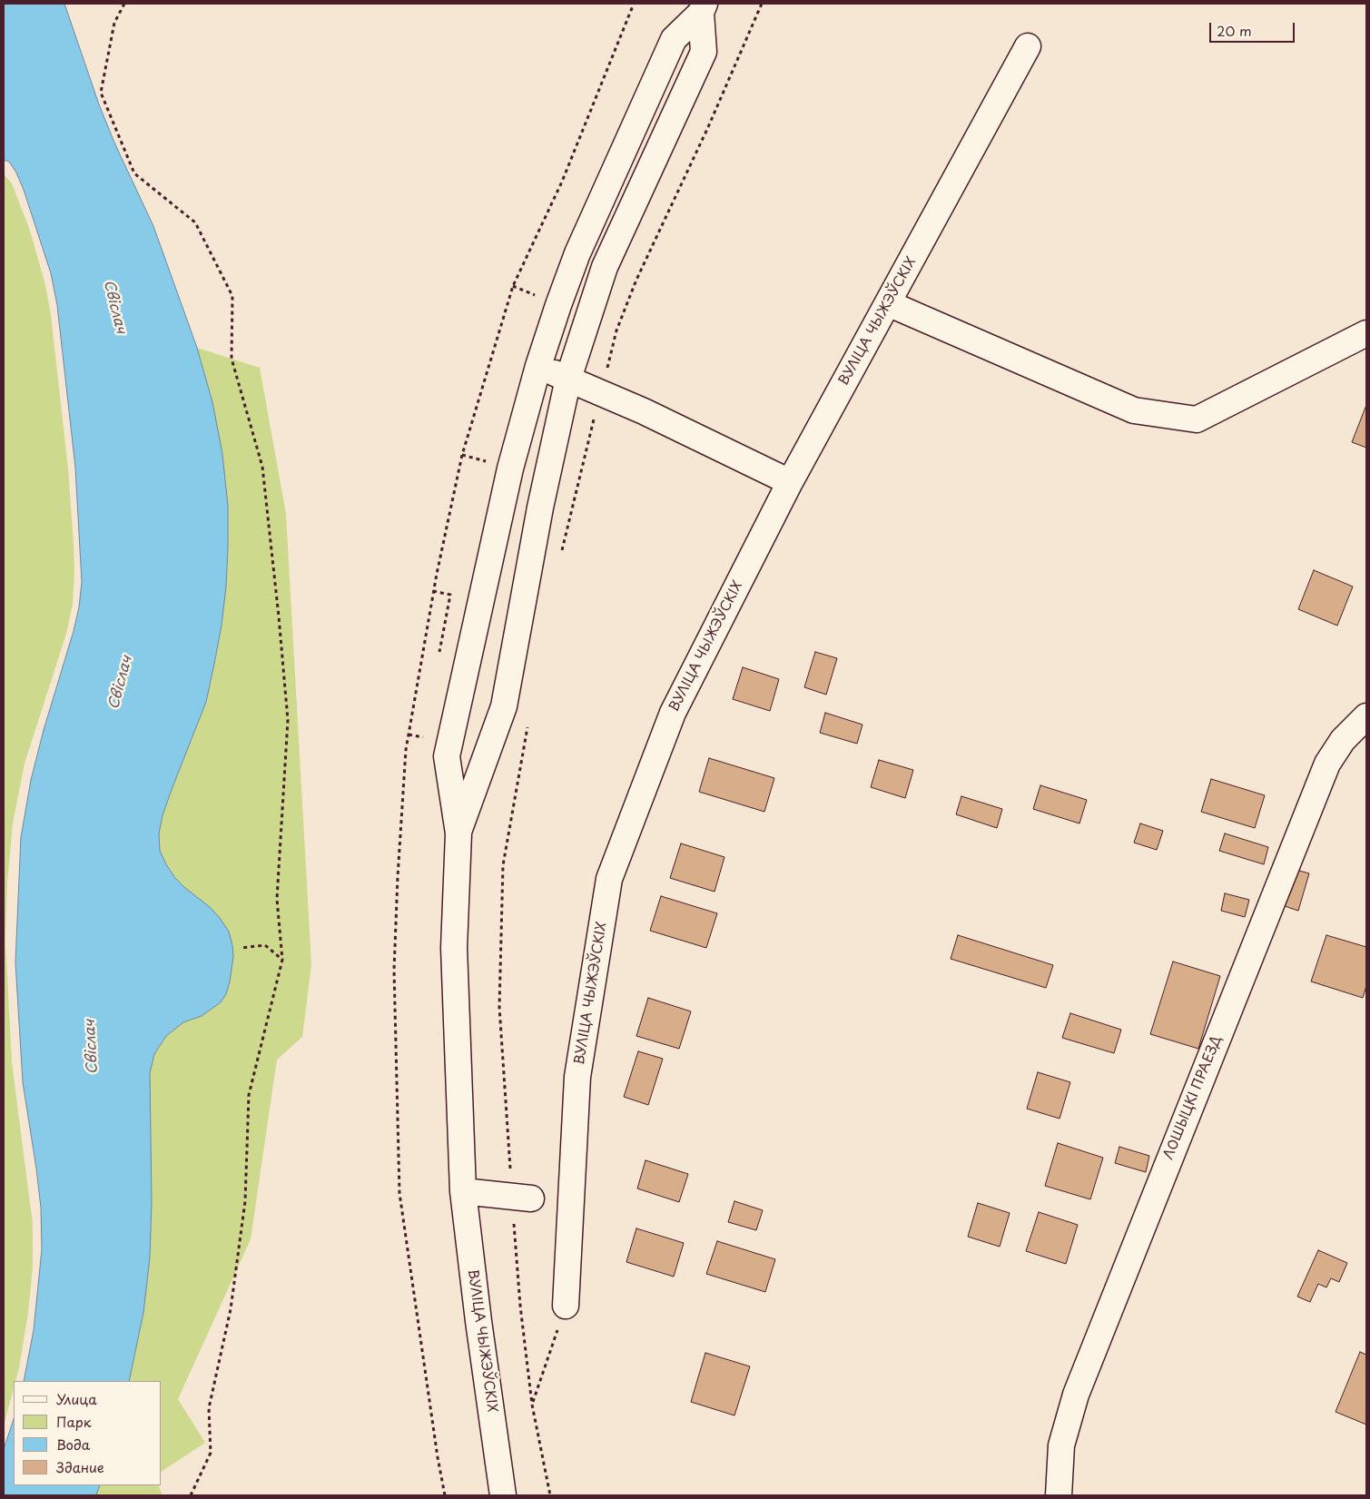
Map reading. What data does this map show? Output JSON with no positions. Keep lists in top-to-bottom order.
{
  "streets": {
    "street": ["ВУЛІЦА ЧЫЖЭЎСКІХ", "ЛОШЫЦКІ ПРАЕЗД"]
  },
  "water": ["Свіслач"],
  "legend": [
    "Улица",
    "Парк",
    "Вода",
    "Здание"
  ],
  "scale_bar": "20 m"
}
